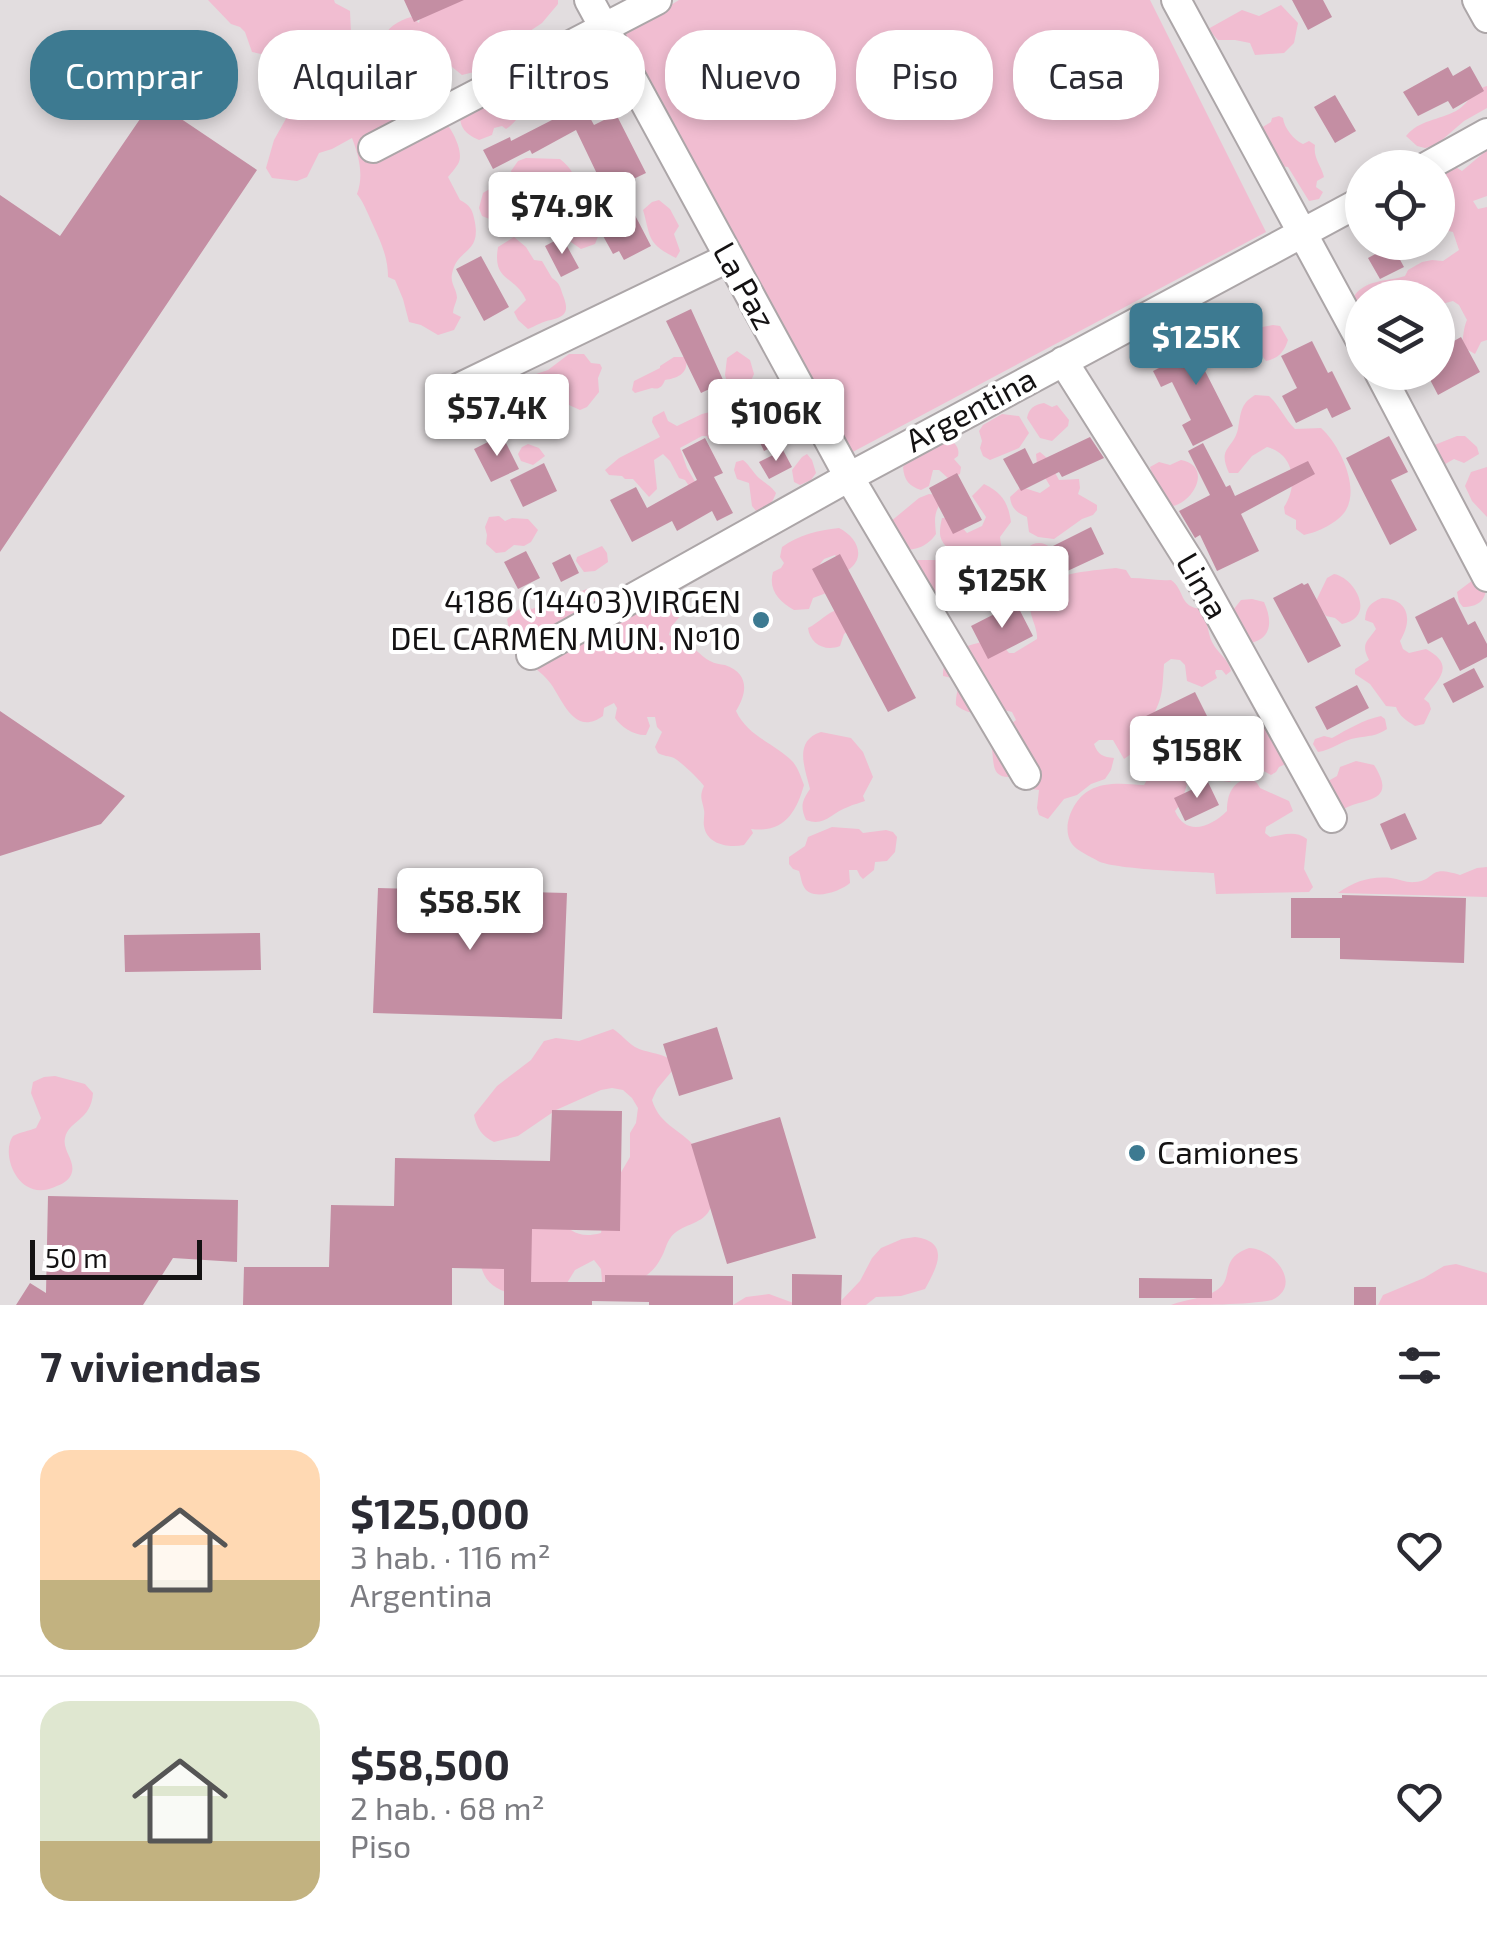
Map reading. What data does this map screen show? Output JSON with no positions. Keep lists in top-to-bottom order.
{
  "streets": {
    "street": ["La Paz", "Argentina", "Lima"]
  },
  "crossings": [
    ["La Paz", "Argentina"],
    ["Argentina", "Lima"]
  ],
  "places": ["4186 (14403)VIRGEN DEL CARMEN MUN. Nº10", "Camiones"],
  "scale_bar": "50 m",
  "page": {
    "chip": [
      "Comprar",
      "Alquilar",
      "Filtros",
      "Nuevo",
      "Piso",
      "Casa"
    ],
    "price": [
      "$74.9K",
      "$125K",
      "$57.4K",
      "$106K",
      "$125K",
      "$158K",
      "$58.5K"
    ],
    "scale": "50 m",
    "heading": "7 viviendas",
    "list": [
      {
        "name": "$125,000",
        "note": "3 hab. · 116 m² · Argentina"
      },
      {
        "name": "$58,500",
        "note": "2 hab. · 68 m² · Piso"
      }
    ]
  }
}
